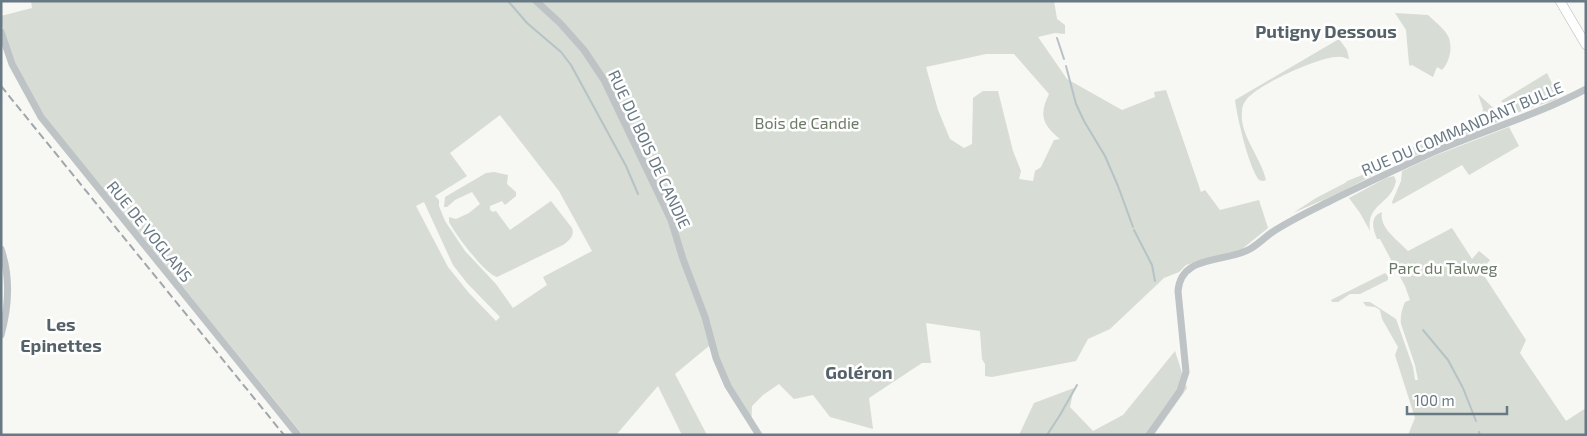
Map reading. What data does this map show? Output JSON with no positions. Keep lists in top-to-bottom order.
{
  "streets": {
    "street": ["RUE DU COMMANDANT BULLE", "RUE DU BOIS DE CANDIE", "RUE DE VOGLANS"]
  },
  "districts": ["Putigny Dessous", "Les Epinettes", "Goléron"],
  "parks": ["Bois de Candie", "Parc du Talweg"],
  "scale_bar": "100 m"
}
